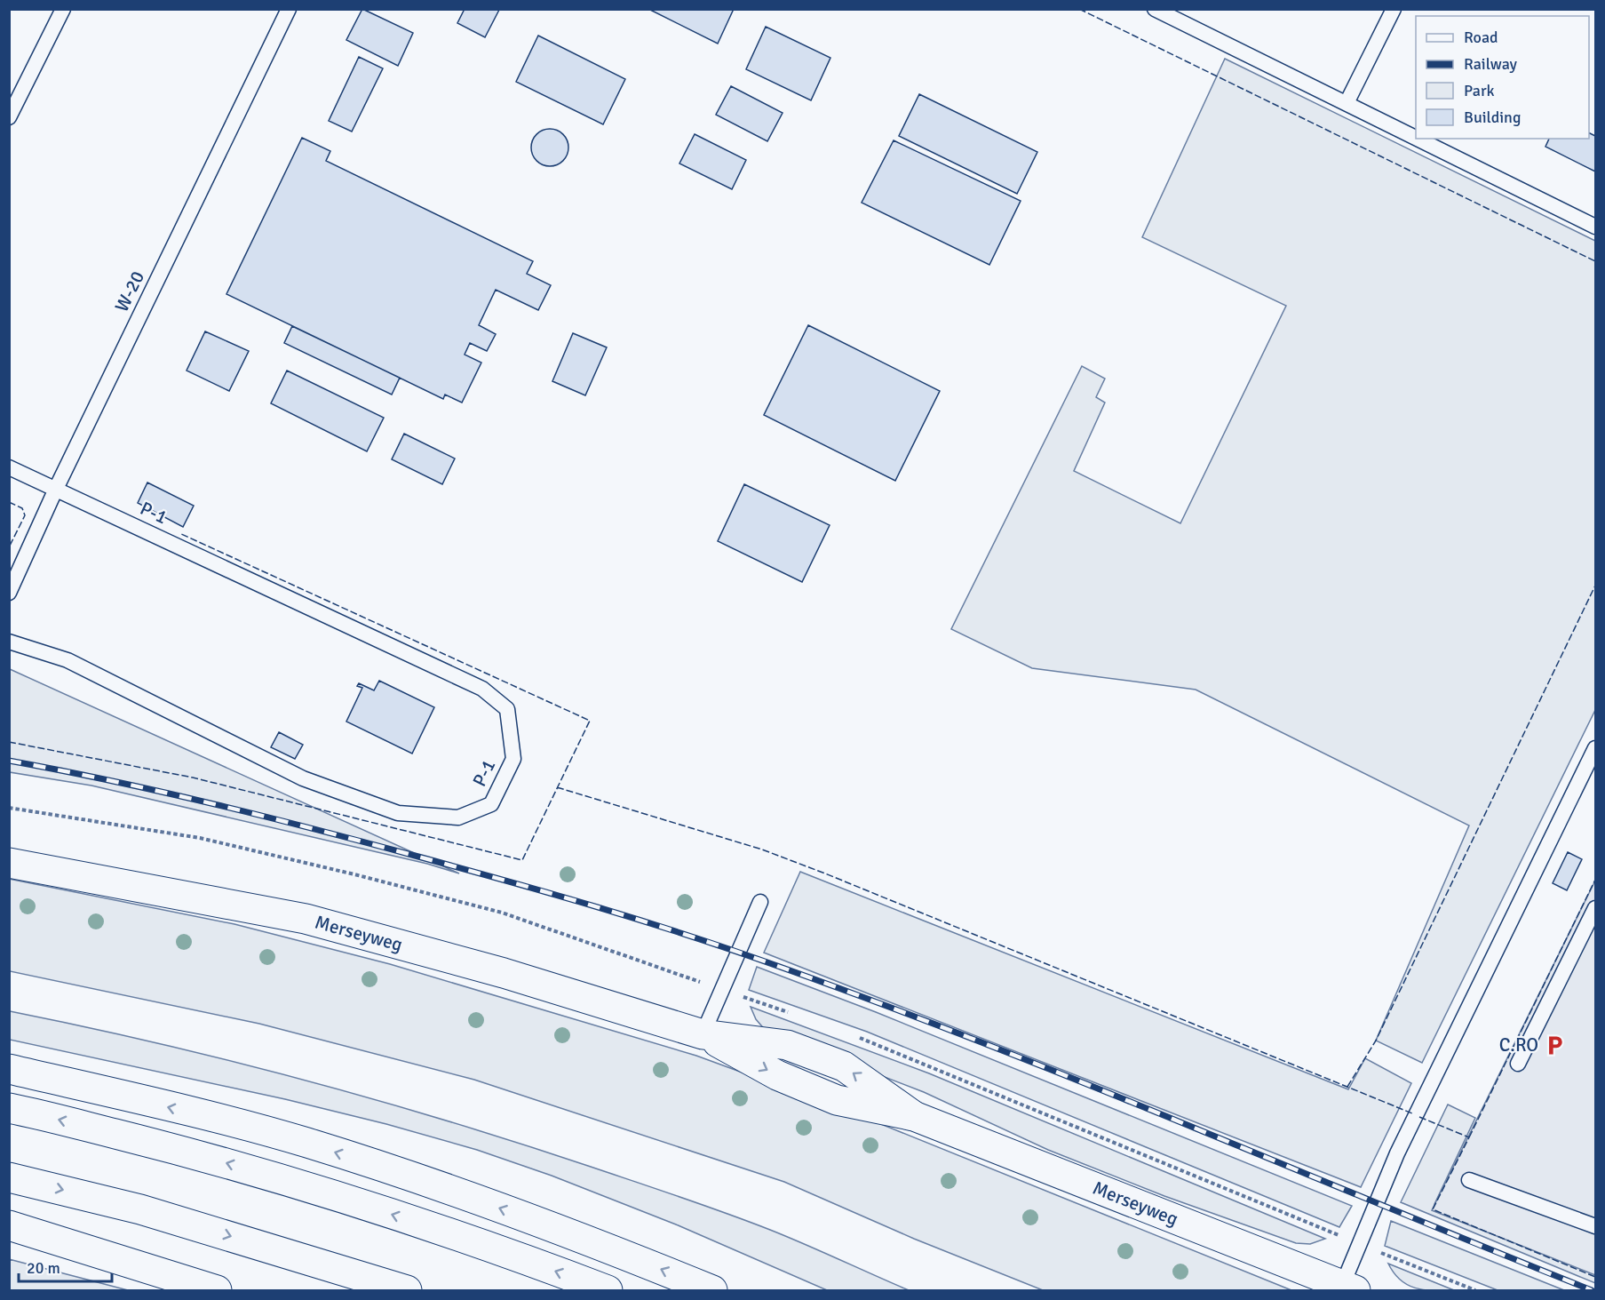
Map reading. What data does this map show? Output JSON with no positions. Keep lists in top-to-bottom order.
{
  "streets": {
    "main road": ["Merseyweg"],
    "lane": ["W-20", "P-1"]
  },
  "crossings": [
    ["W-20", "P-1"]
  ],
  "places": {
    "parking": ["C.RO"]
  },
  "legend": [
    "Road",
    "Railway",
    "Park",
    "Building"
  ],
  "scale_bar": "20 m"
}
